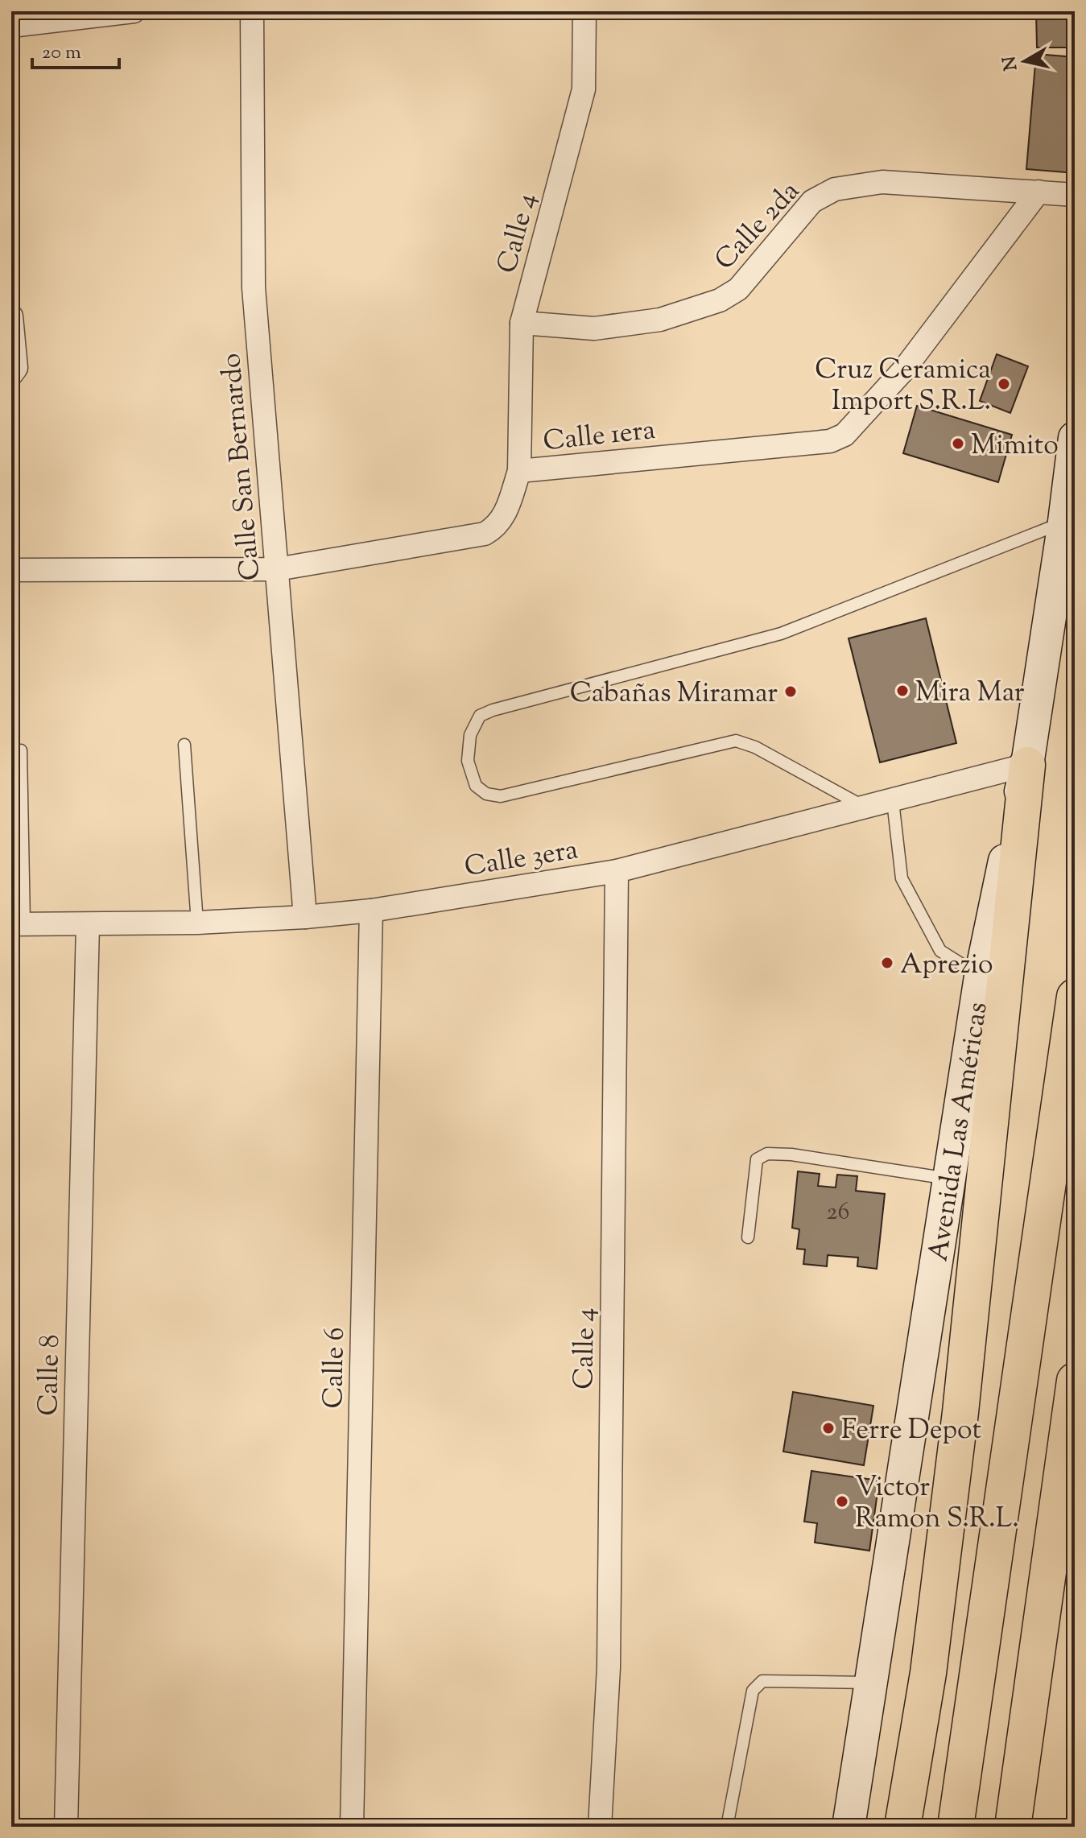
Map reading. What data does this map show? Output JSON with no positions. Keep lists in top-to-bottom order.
{
  "streets": {
    "main road": ["Avenida Las Américas"],
    "street": [
      "Calle 2da",
      "Calle 4",
      "Calle 1era",
      "Calle San Bernardo",
      "Calle 3era",
      "Calle 6",
      "Calle 8"
    ]
  },
  "crossings": [
    ["Calle 2da", "Calle 4"],
    ["Calle 2da", "Calle 1era"],
    ["Calle 4", "Calle 1era"],
    ["Calle 4", "Calle 3era"],
    ["Calle 1era", "Calle San Bernardo"],
    ["Calle San Bernardo", "Calle 3era"],
    ["Calle 3era", "Avenida Las Américas"],
    ["Calle 3era", "Calle 6"],
    ["Calle 3era", "Calle 8"]
  ],
  "places": [
    "Cruz Ceramica Import S.R.L.",
    "Mimito",
    "Mira Mar",
    "Cabañas Miramar",
    "Aprezio",
    "Ferre Depot",
    "Victor Ramon S.R.L."
  ],
  "house_numbers": ["26"],
  "scale_bar": "20 m",
  "north": "left"
}
